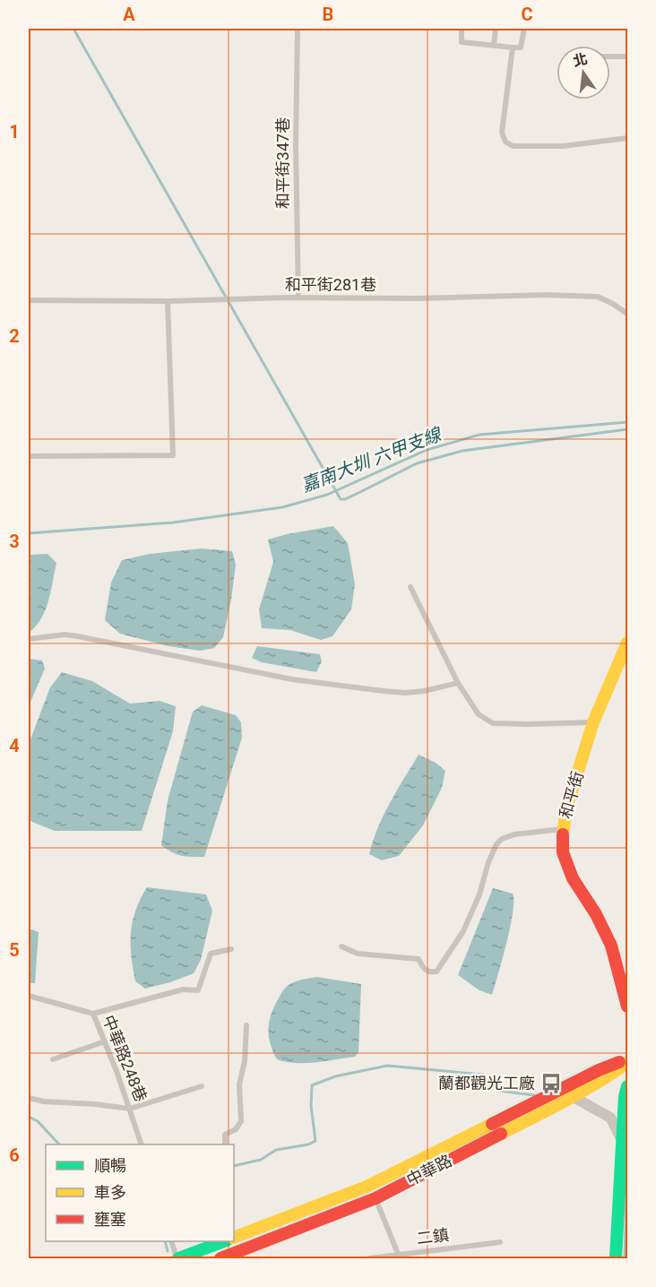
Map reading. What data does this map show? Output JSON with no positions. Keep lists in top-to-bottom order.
{
  "streets": {
    "street": ["和平街", "中華路"],
    "lane": [
      "和平街347巷",
      "和平街281巷",
      "中華路248巷",
      "二鎮"
    ]
  },
  "crossings": [
    ["和平街347巷", "和平街281巷"]
  ],
  "water": ["嘉南大圳 六甲支線"],
  "places": {
    "bus stop": ["蘭都觀光工廠"]
  },
  "legend": ["順暢", "車多", "壅塞"],
  "north": "top",
  "grid": {
    "columns": ["A", "B", "C"],
    "rows": [
      "1",
      "2",
      "3",
      "4",
      "5",
      "6"
    ]
  }
}
